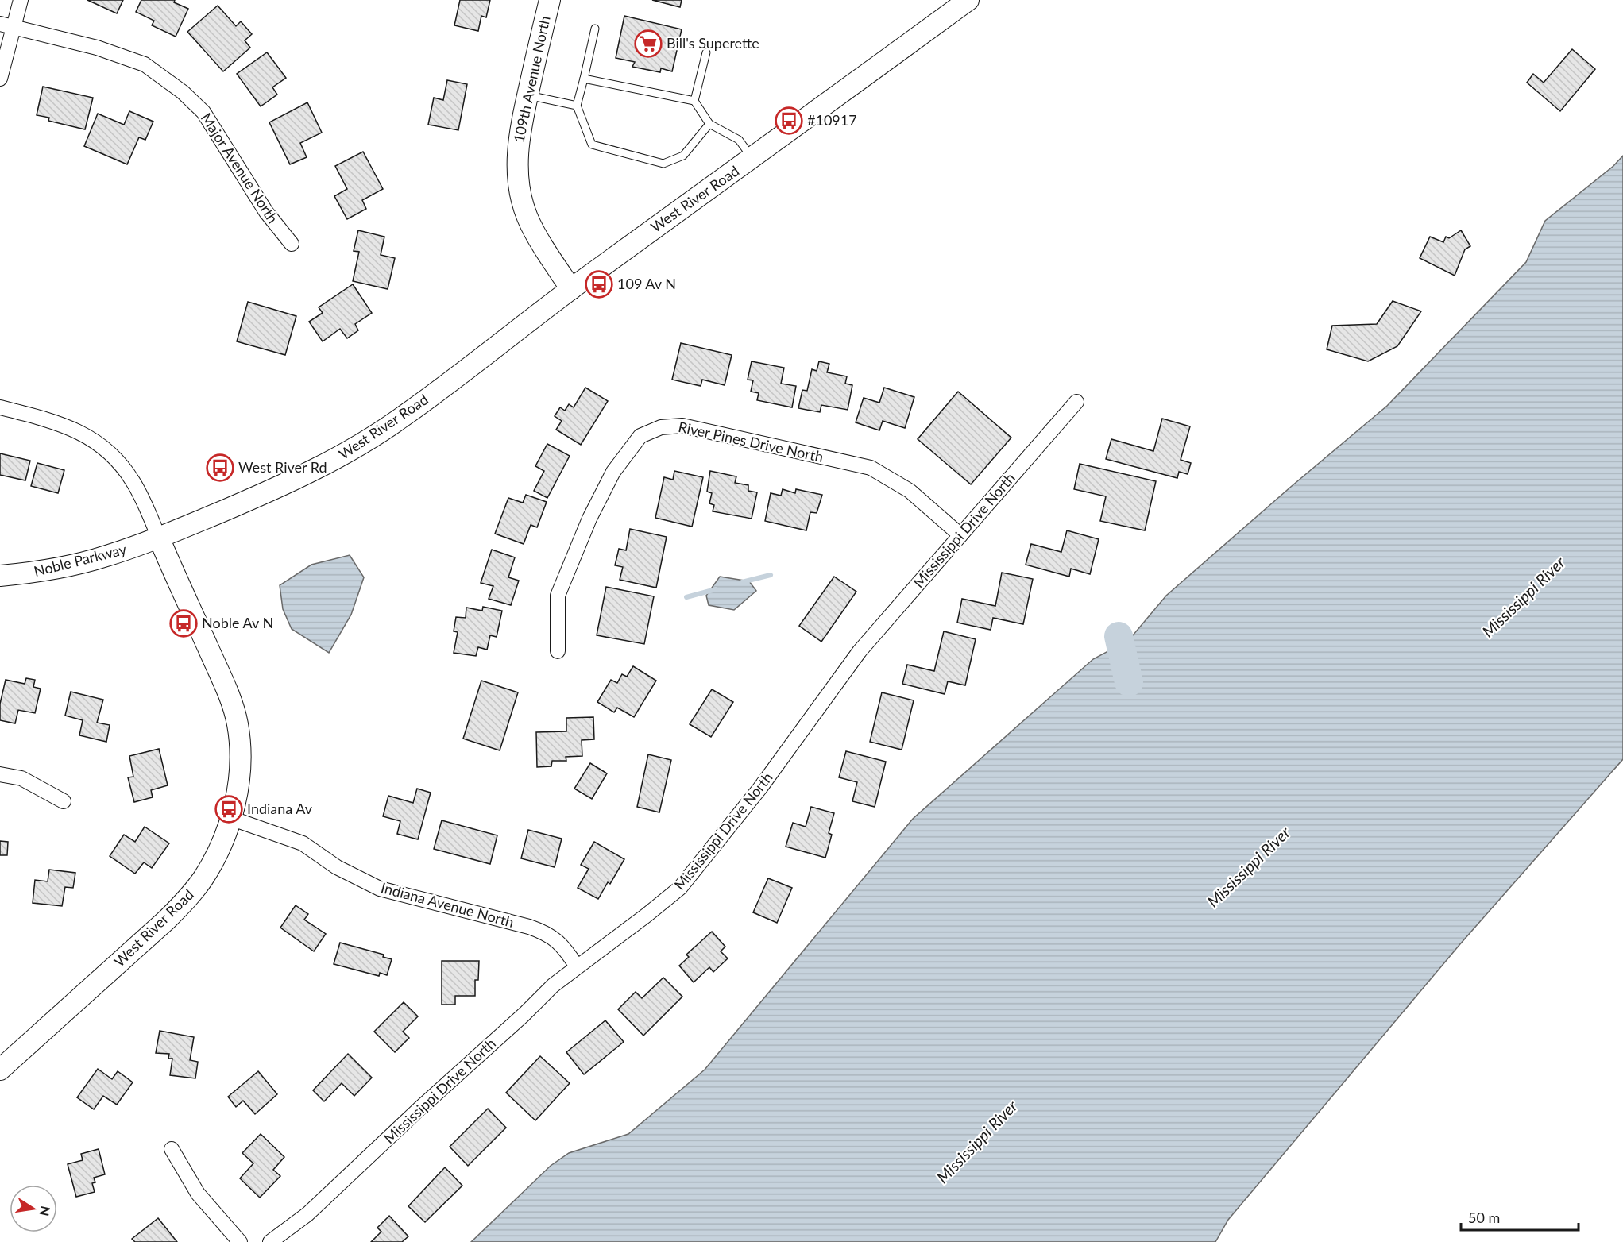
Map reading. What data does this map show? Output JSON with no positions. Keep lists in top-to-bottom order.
{
  "streets": {
    "main road": ["109th Avenue North", "West River Road", "Noble Parkway"],
    "street": [
      "Major Avenue North",
      "River Pines Drive North",
      "Mississippi Drive North",
      "Indiana Avenue North"
    ]
  },
  "crossings": [
    ["109th Avenue North", "West River Road"],
    ["West River Road", "Noble Parkway"],
    ["West River Road", "Indiana Avenue North"],
    ["River Pines Drive North", "Mississippi Drive North"],
    ["Mississippi Drive North", "Indiana Avenue North"]
  ],
  "water": ["Mississippi River"],
  "places": {
    "supermarket": ["Bill's Superette"],
    "bus stop": [
      "#10917",
      "109 Av N",
      "West River Rd",
      "Noble Av N",
      "Indiana Av"
    ]
  },
  "scale_bar": "50 m",
  "north": "right"
}
